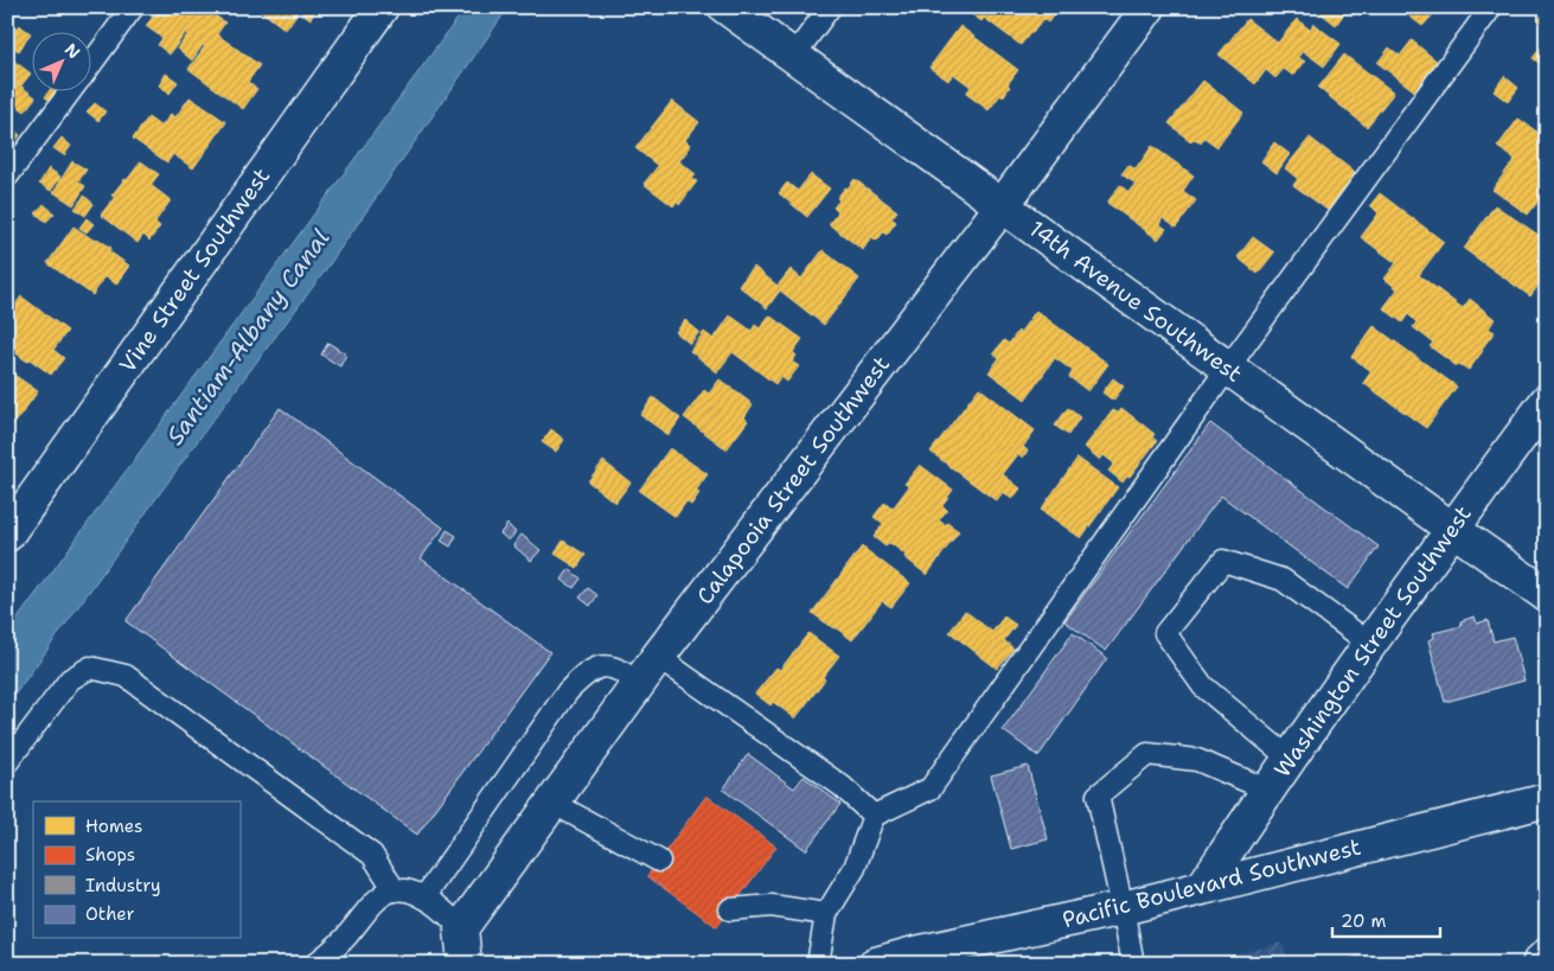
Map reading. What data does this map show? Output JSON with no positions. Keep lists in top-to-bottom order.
{
  "streets": {
    "street": [
      "Vine Street Southwest",
      "14th Avenue Southwest",
      "Calapooia Street Southwest",
      "Washington Street Southwest",
      "Pacific Boulevard Southwest"
    ]
  },
  "crossings": [
    ["14th Avenue Southwest", "Calapooia Street Southwest"],
    ["14th Avenue Southwest", "Washington Street Southwest"],
    ["Washington Street Southwest", "Pacific Boulevard Southwest"]
  ],
  "water": ["Santiam-Albany Canal"],
  "legend": [
    "Homes",
    "Shops",
    "Industry",
    "Other"
  ],
  "scale_bar": "20 m",
  "north": "top right"
}
